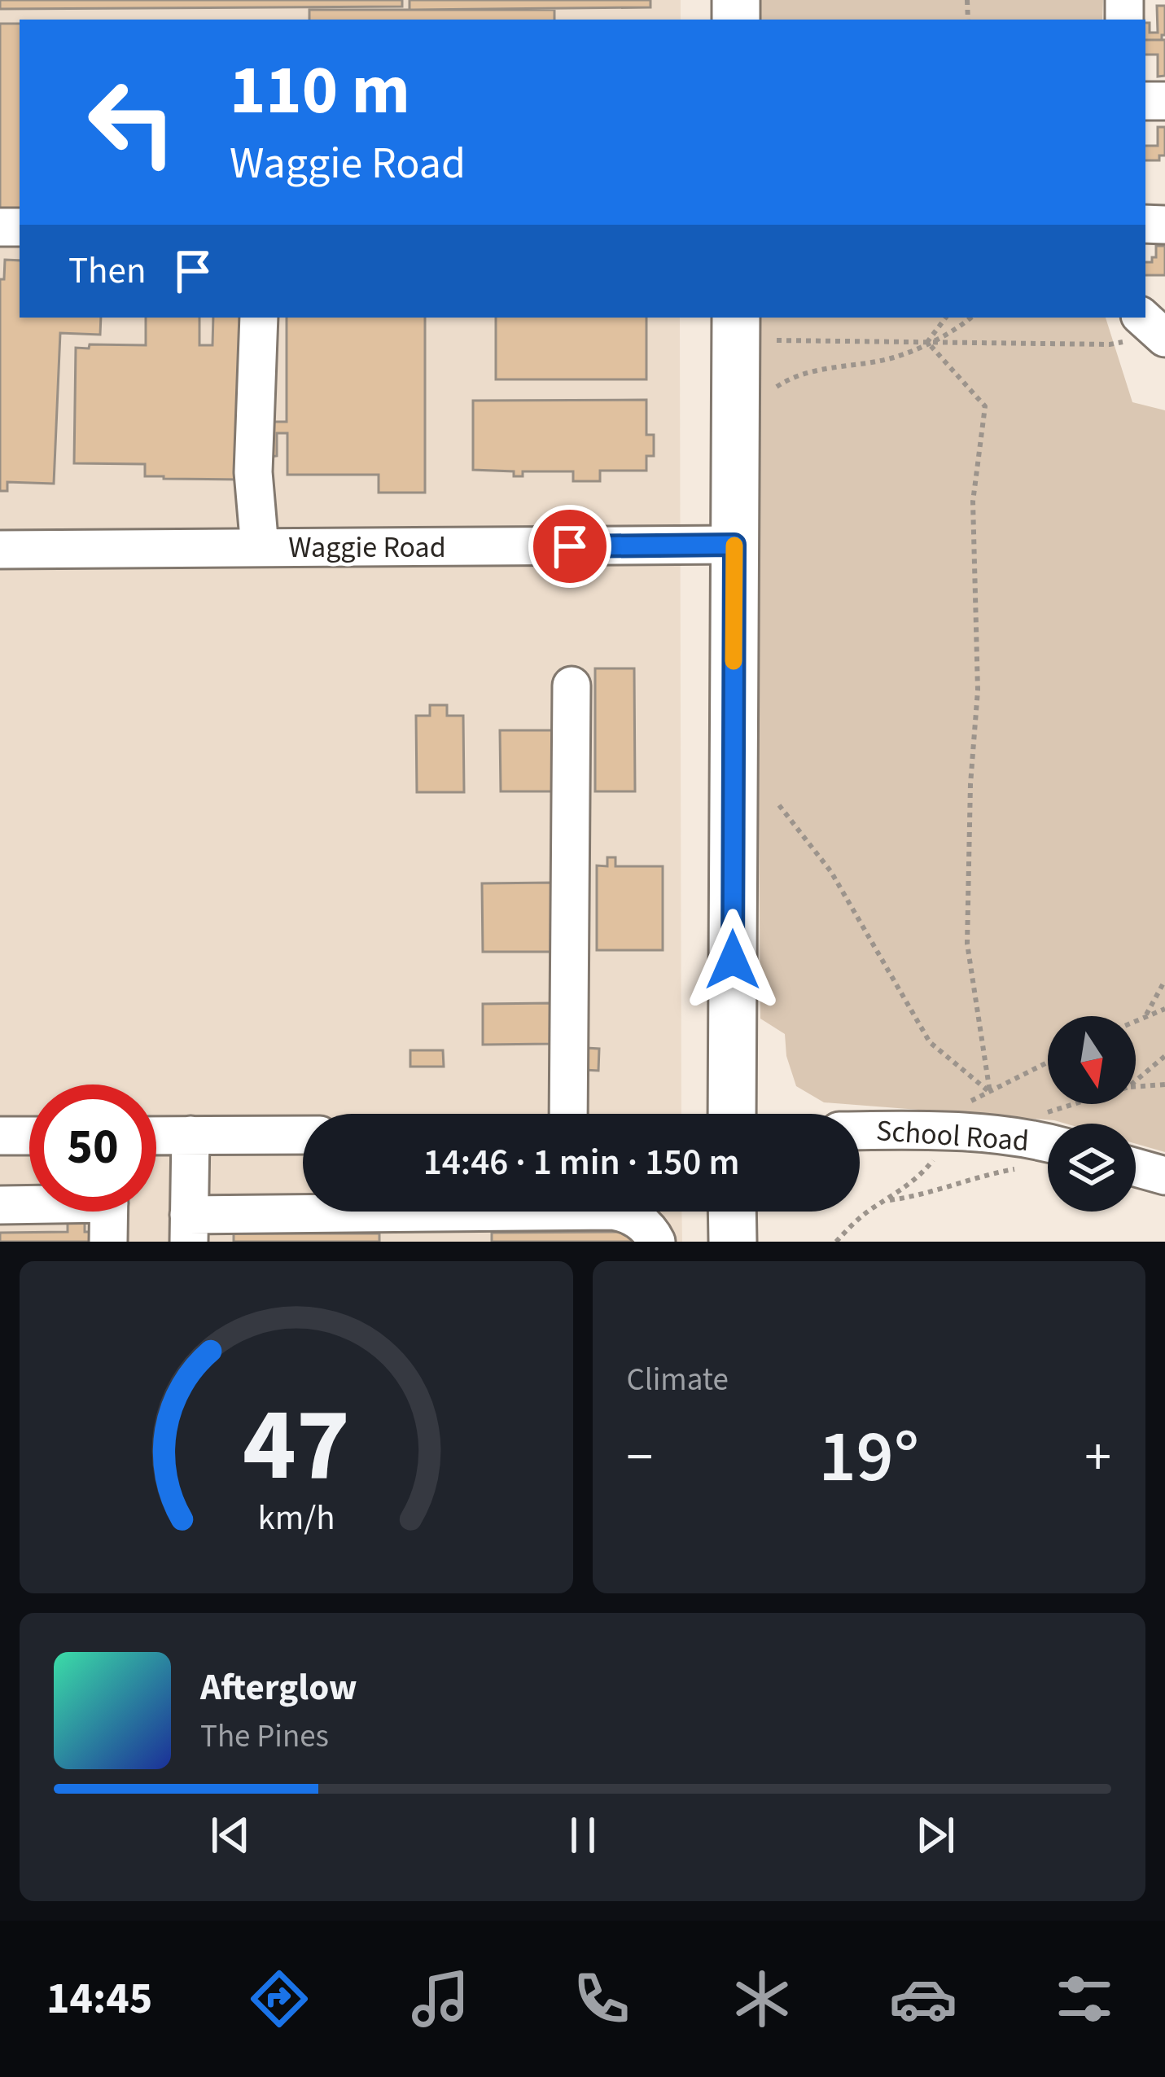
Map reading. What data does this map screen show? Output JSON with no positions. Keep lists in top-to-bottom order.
{
  "streets": {
    "street": ["Waggie Road", "School Road"]
  },
  "north": "bottom",
  "page": {
    "turn": ["110 m", "Waggie Road"],
    "then": "Then",
    "limit": "50",
    "trip": "14:46 · 1 min · 150 m",
    "tile": "Climate",
    "heat": ["−", "19°", "+"],
    "song": ["Afterglow", "The Pines"],
    "tabs": "14:45",
    "gauge": ["47", "km/h"]
  }
}
